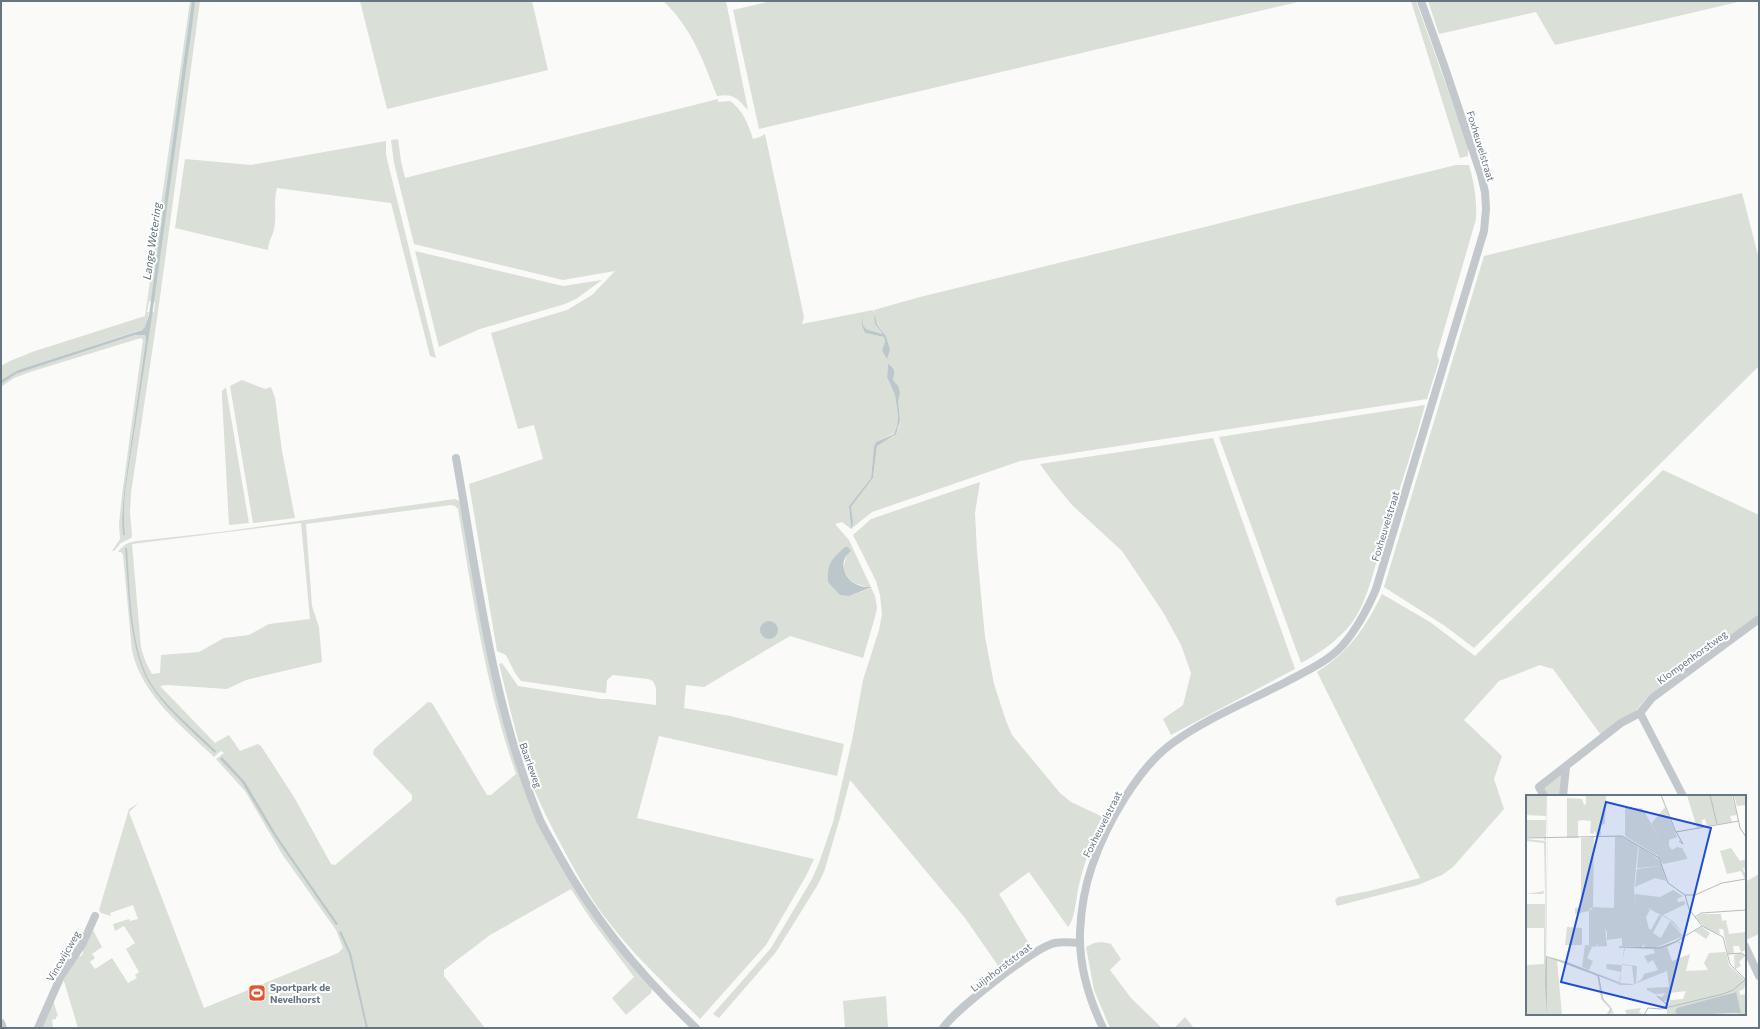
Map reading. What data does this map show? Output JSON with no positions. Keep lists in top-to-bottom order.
{
  "streets": {
    "street": [
      "Foxheuvelstraat",
      "Klompenhorstweg",
      "Baarleweg",
      "Vincwijcweg",
      "Luijnhorststraat"
    ]
  },
  "crossings": [
    ["Foxheuvelstraat", "Luijnhorststraat"]
  ],
  "water": ["Lange Wetering"],
  "places": {
    "sports": ["Sportpark de Nevelhorst"]
  }
}
